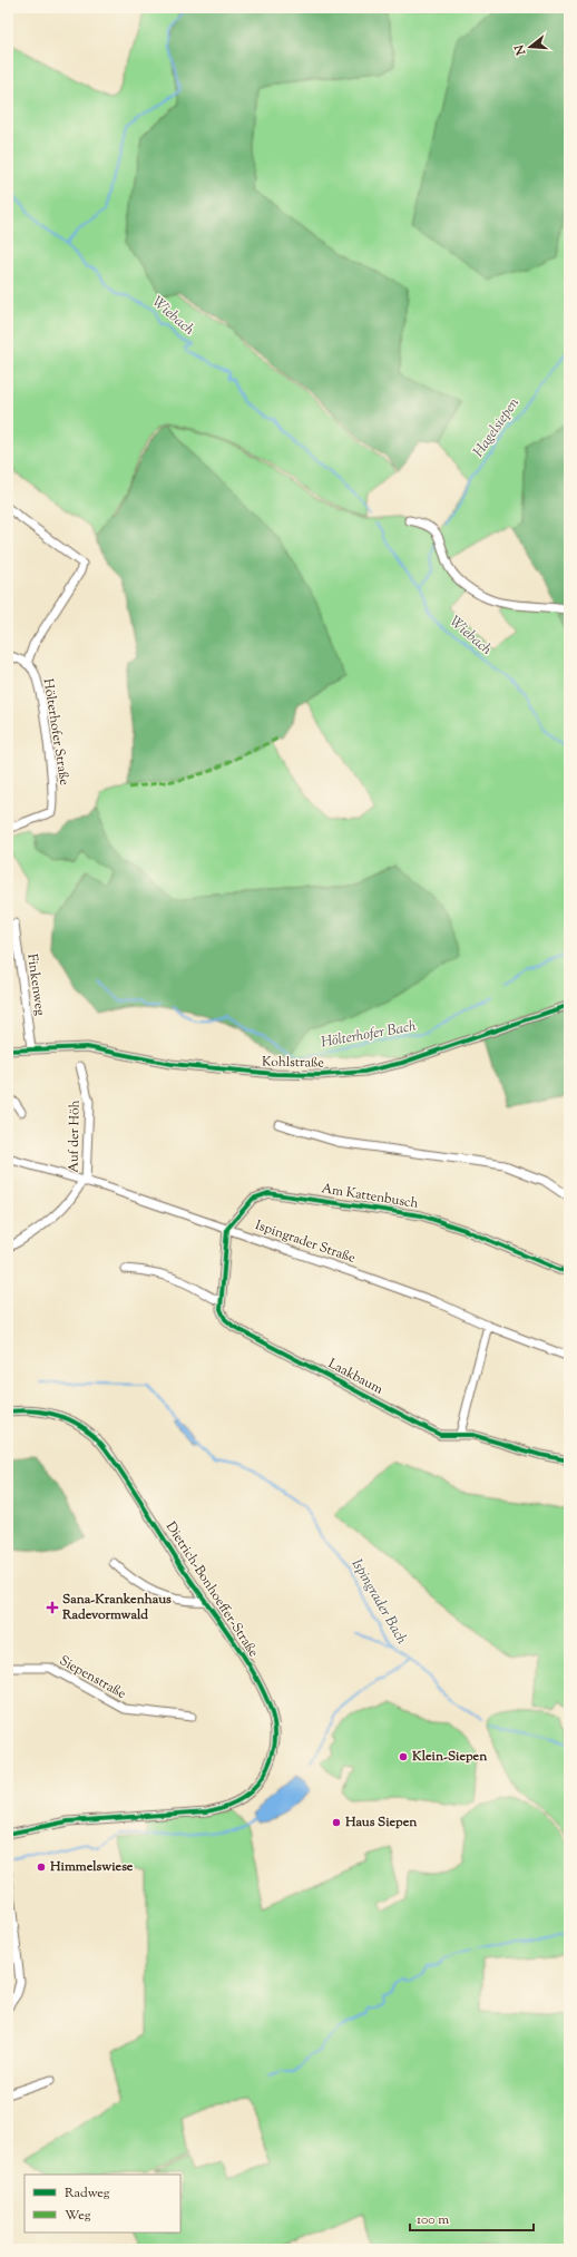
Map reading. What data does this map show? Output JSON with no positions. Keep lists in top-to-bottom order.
{
  "streets": {
    "street": [
      "Hölterhofer Straße",
      "Finkenweg",
      "Kohlstraße",
      "Auf der Höh",
      "Am Kattenbusch",
      "Ispingrader Straße",
      "Laakbaum",
      "Dietrich-Bonhoeffer-Straße",
      "Siepenstraße"
    ]
  },
  "crossings": [
    ["Finkenweg", "Kohlstraße"],
    ["Auf der Höh", "Ispingrader Straße"],
    ["Am Kattenbusch", "Ispingrader Straße"],
    ["Am Kattenbusch", "Laakbaum"],
    ["Ispingrader Straße", "Laakbaum"]
  ],
  "water": [
    "Wiebach",
    "Hagelsiepen",
    "Hölterhofer Bach",
    "Ispingrader Bach"
  ],
  "places": {
    "health": ["Sana-Krankenhaus Radevormwald"],
    "other": ["Klein-Siepen", "Haus Siepen", "Himmelswiese"]
  },
  "legend": ["Radweg", "Weg"],
  "scale_bar": "100 m",
  "north": "left"
}
